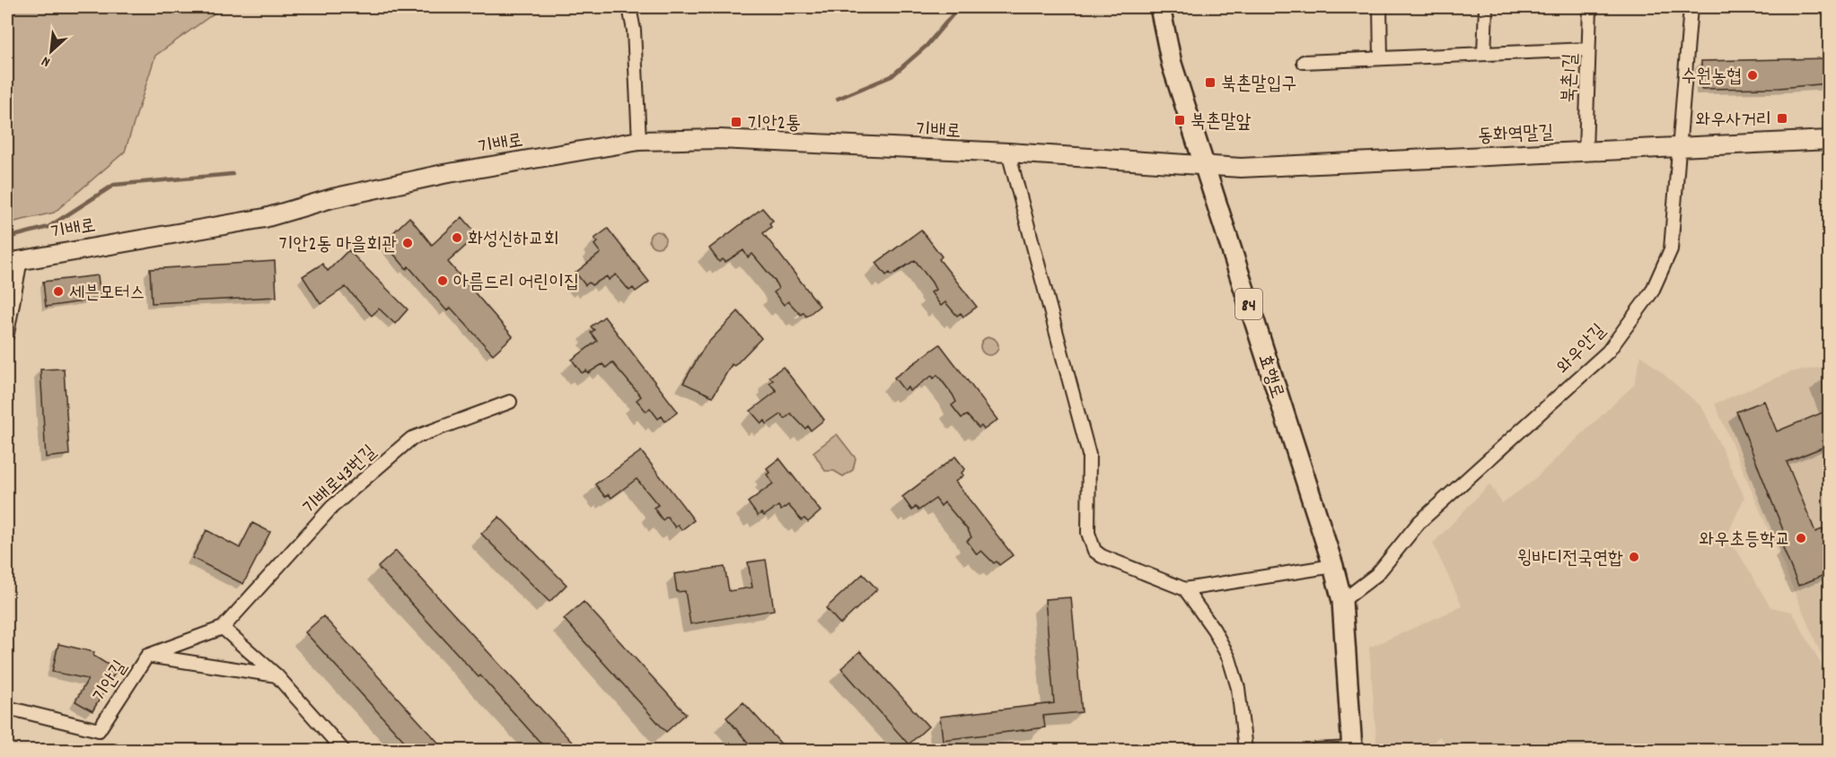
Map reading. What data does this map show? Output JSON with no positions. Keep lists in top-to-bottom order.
{
  "streets": {
    "main road": ["84", "효행로"],
    "street": [
      "북촌1길",
      "기배로",
      "동화역말길",
      "와우안길",
      "기배로43번길",
      "기안길"
    ]
  },
  "crossings": [
    ["북촌1길", "동화역말길"],
    ["기배로", "동화역말길"],
    ["기배로", "효행로"],
    ["동화역말길", "와우안길"],
    ["동화역말길", "효행로"],
    ["와우안길", "효행로"]
  ],
  "places": {
    "other": [
      "수원농협",
      "화성신하교회",
      "기안2동 마을회관",
      "아름드리 어린이집",
      "세븐모터스",
      "와우초등학교",
      "윙바디전국연합"
    ],
    "transit": [
      "북촌말입구",
      "와우사거리",
      "북촌말앞",
      "기안2통"
    ]
  },
  "north": "bottom left"
}
